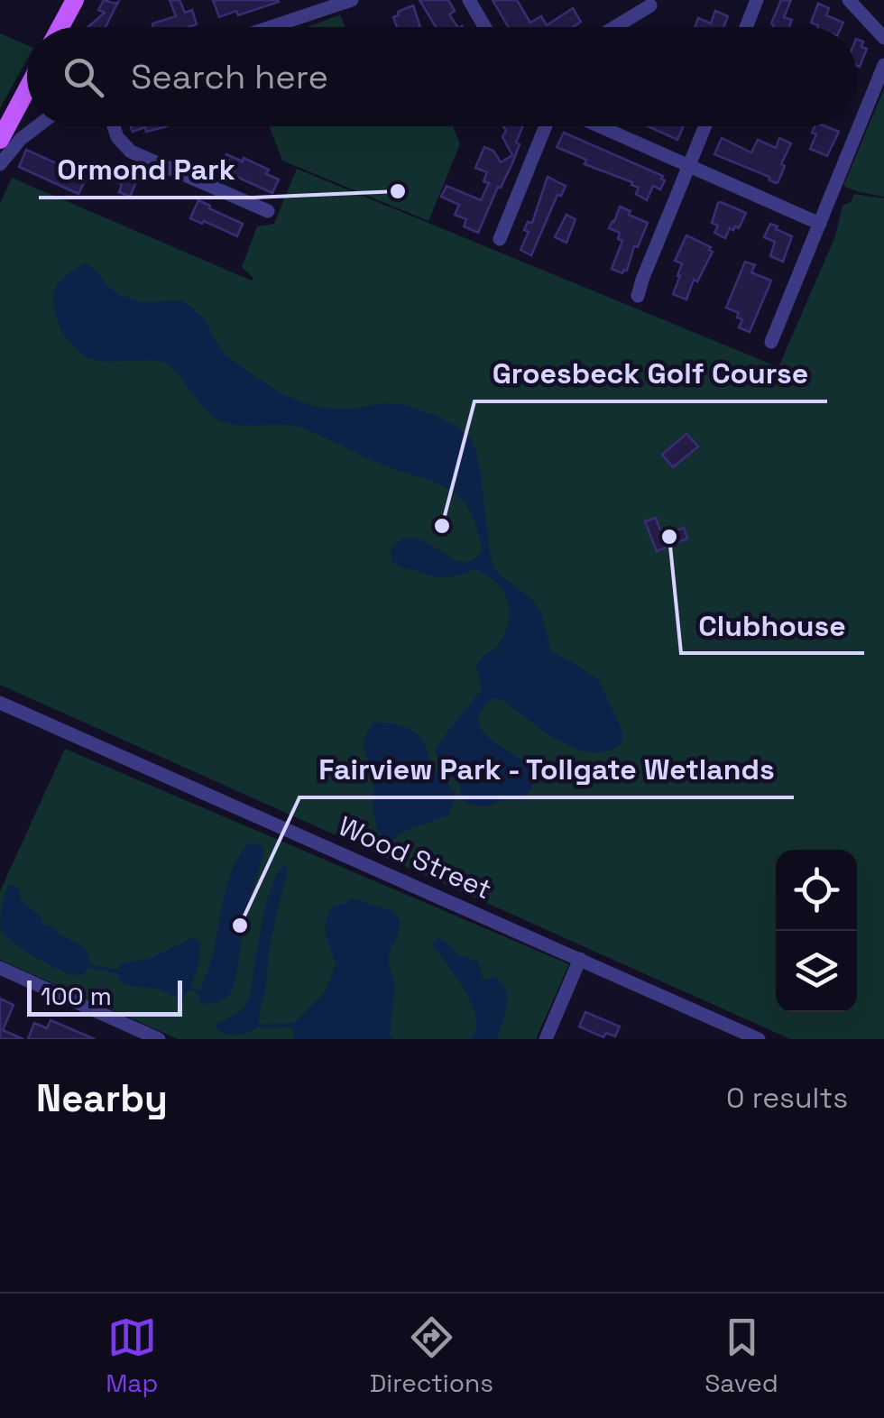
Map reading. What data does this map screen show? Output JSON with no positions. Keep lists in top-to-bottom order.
{
  "streets": {
    "street": ["Wood Street"]
  },
  "places": [
    "Ormond Park",
    "Groesbeck Golf Course",
    "Clubhouse",
    "Fairview Park - Tollgate Wetlands"
  ],
  "scale_bar": "100 m",
  "page": {
    "search": "Search here",
    "scale": "100 m",
    "heading": ["Nearby", "0 results"],
    "nav": ["Map", "Directions", "Saved"]
  }
}
